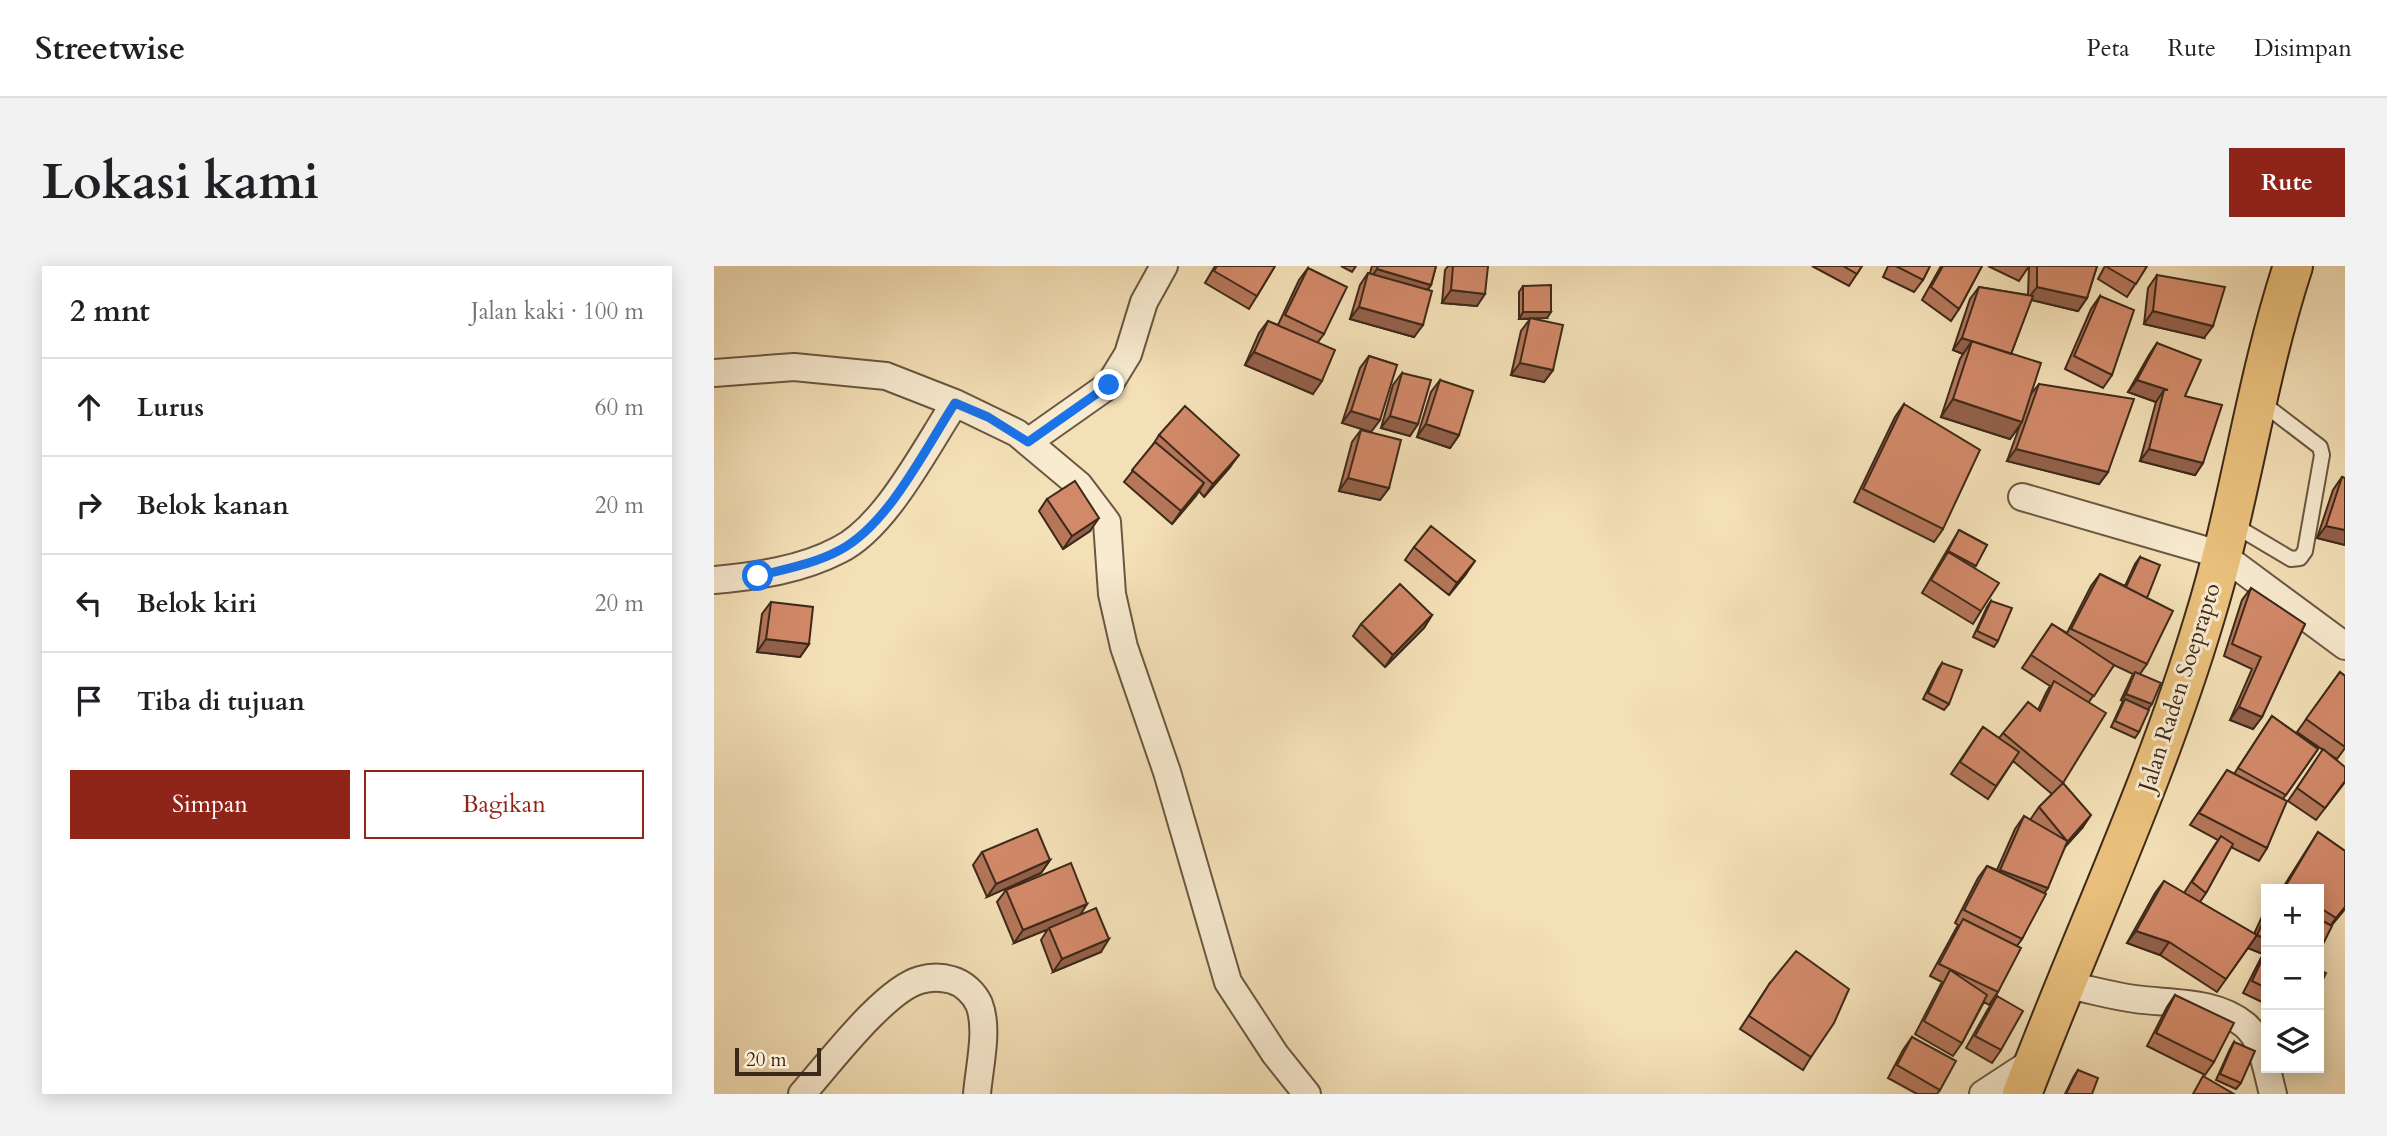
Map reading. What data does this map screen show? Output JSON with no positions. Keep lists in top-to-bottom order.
{
  "streets": {
    "highway": ["Jalan Raden Soeprapto"]
  },
  "scale_bar": "20 m",
  "page": {
    "header": "Streetwise",
    "nav": ["Peta", "Rute", "Disimpan"],
    "buttons": [
      "Rute",
      ["Simpan", "Bagikan"]
    ],
    "title": "Lokasi kami",
    "heading": ["2 mnt", "Jalan kaki · 100 m"],
    "list": [
      ["Lurus", "60 m"],
      ["Belok kanan", "20 m"],
      ["Belok kiri", "20 m"],
      "Tiba di tujuan"
    ],
    "map_buttons": ["+", "−"],
    "scale": "20 m"
  }
}
